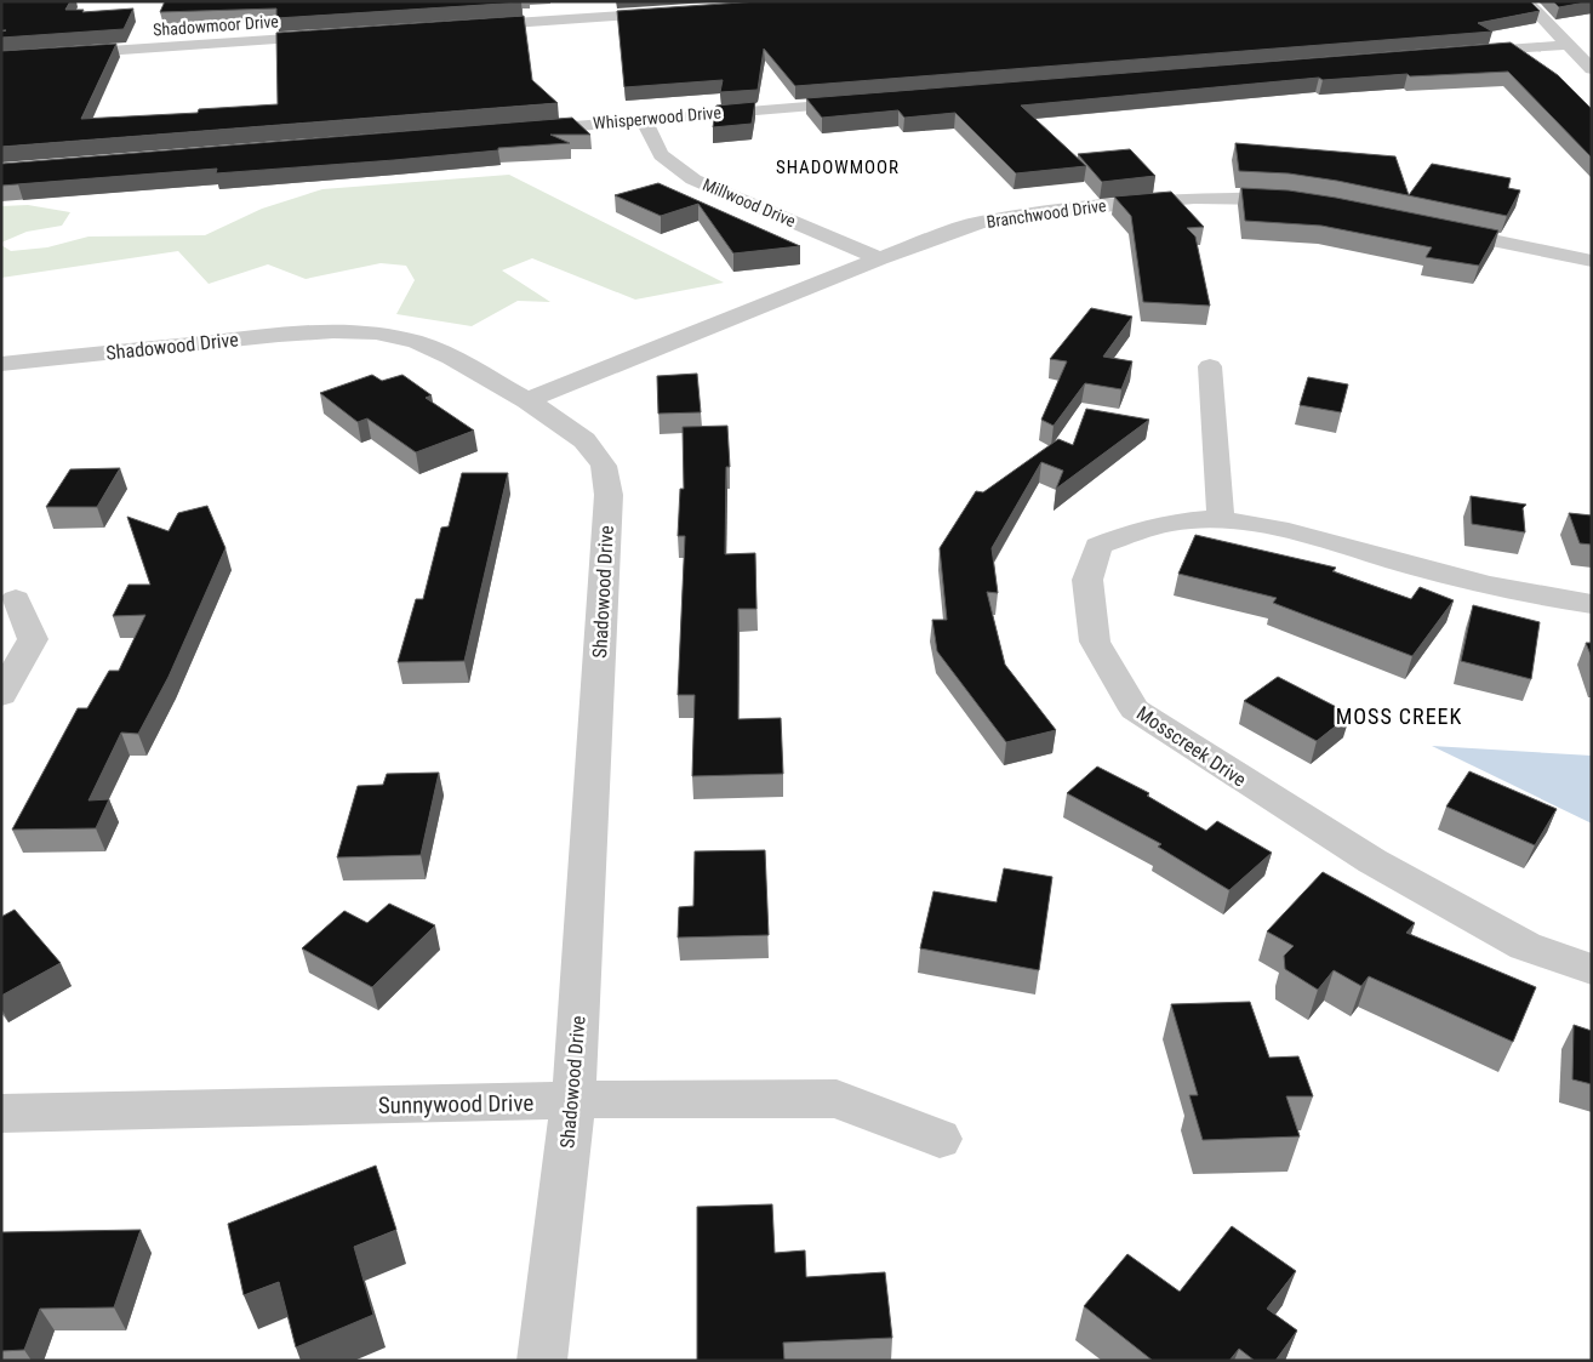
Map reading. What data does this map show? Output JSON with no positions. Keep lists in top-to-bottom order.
{
  "streets": {
    "street": [
      "Shadowmoor Drive",
      "Whisperwood Drive",
      "Millwood Drive",
      "Branchwood Drive",
      "Shadowood Drive",
      "Mosscreek Drive",
      "Sunnywood Drive"
    ]
  },
  "crossings": [
    ["Whisperwood Drive", "Millwood Drive"],
    ["Millwood Drive", "Branchwood Drive"],
    ["Branchwood Drive", "Shadowood Drive"],
    ["Shadowood Drive", "Sunnywood Drive"]
  ],
  "districts": ["SHADOWMOOR", "MOSS CREEK"]
}
